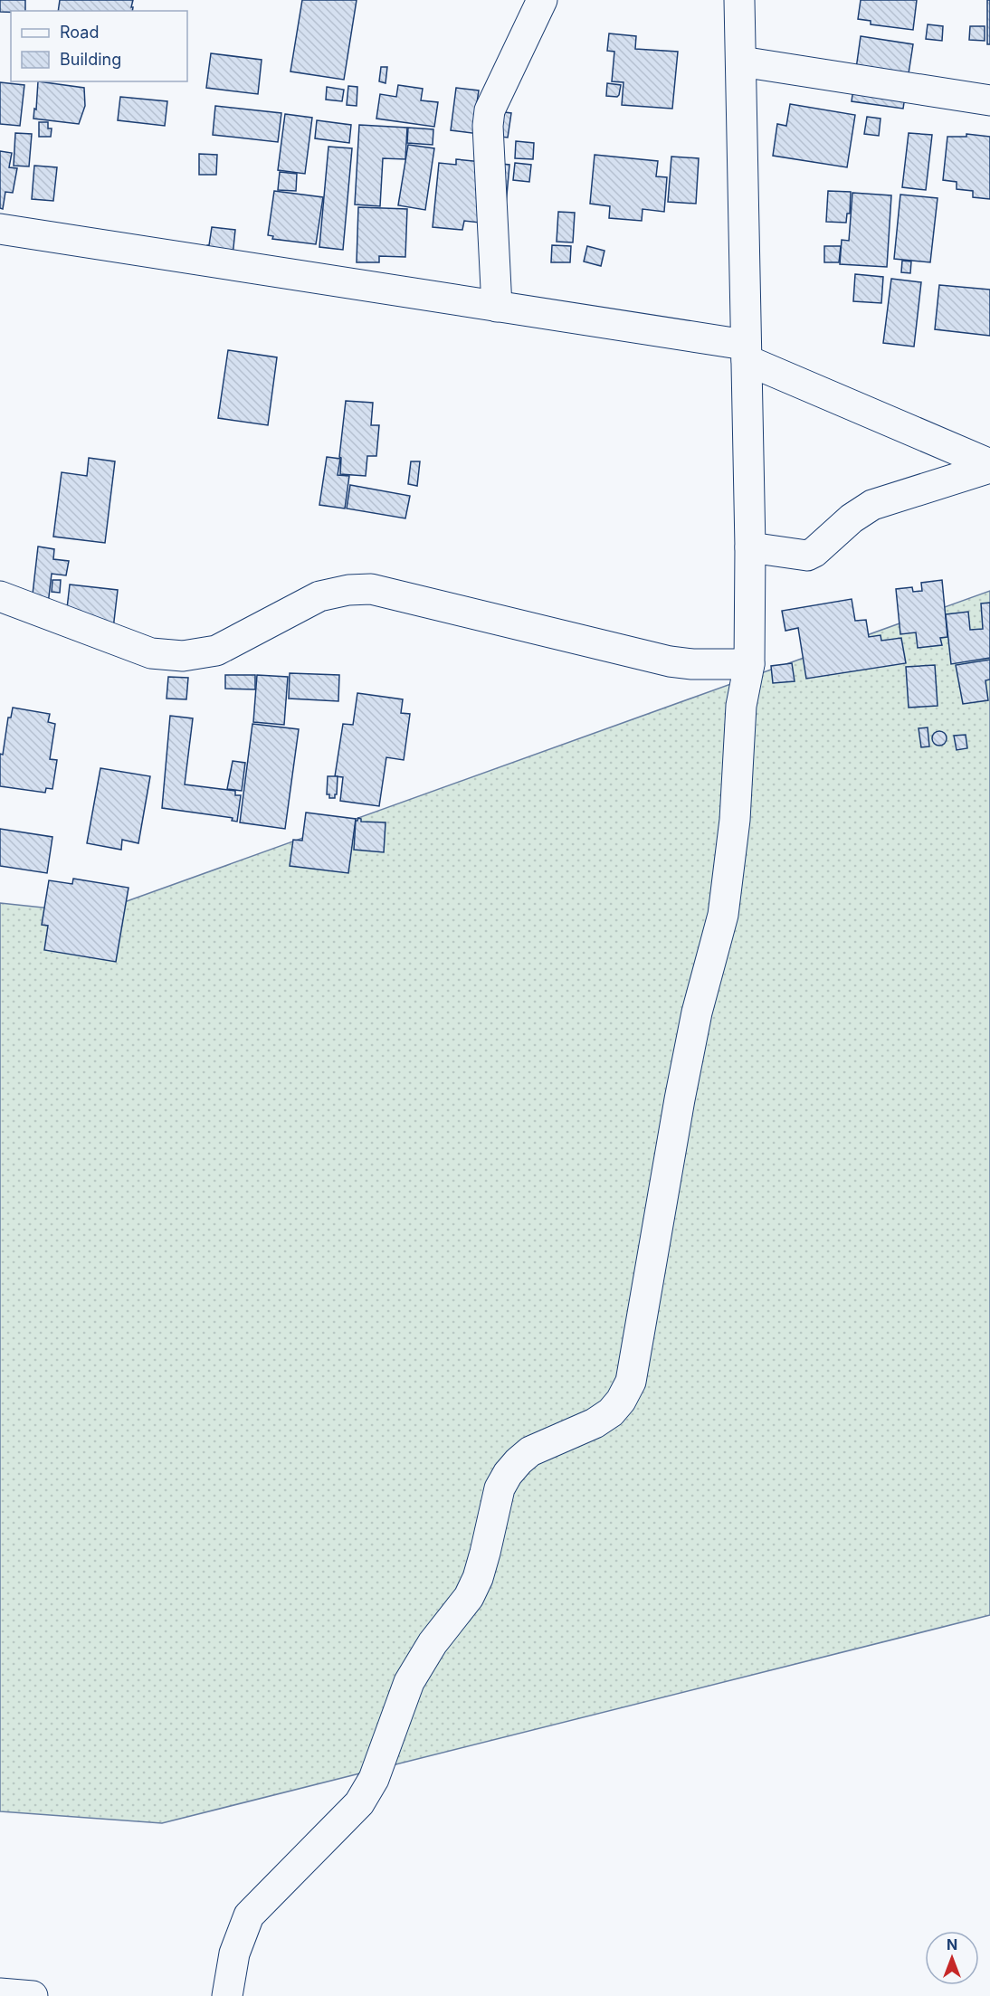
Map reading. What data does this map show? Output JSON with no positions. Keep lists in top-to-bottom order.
{
  "legend": ["Road", "Building"],
  "north": "top"
}
